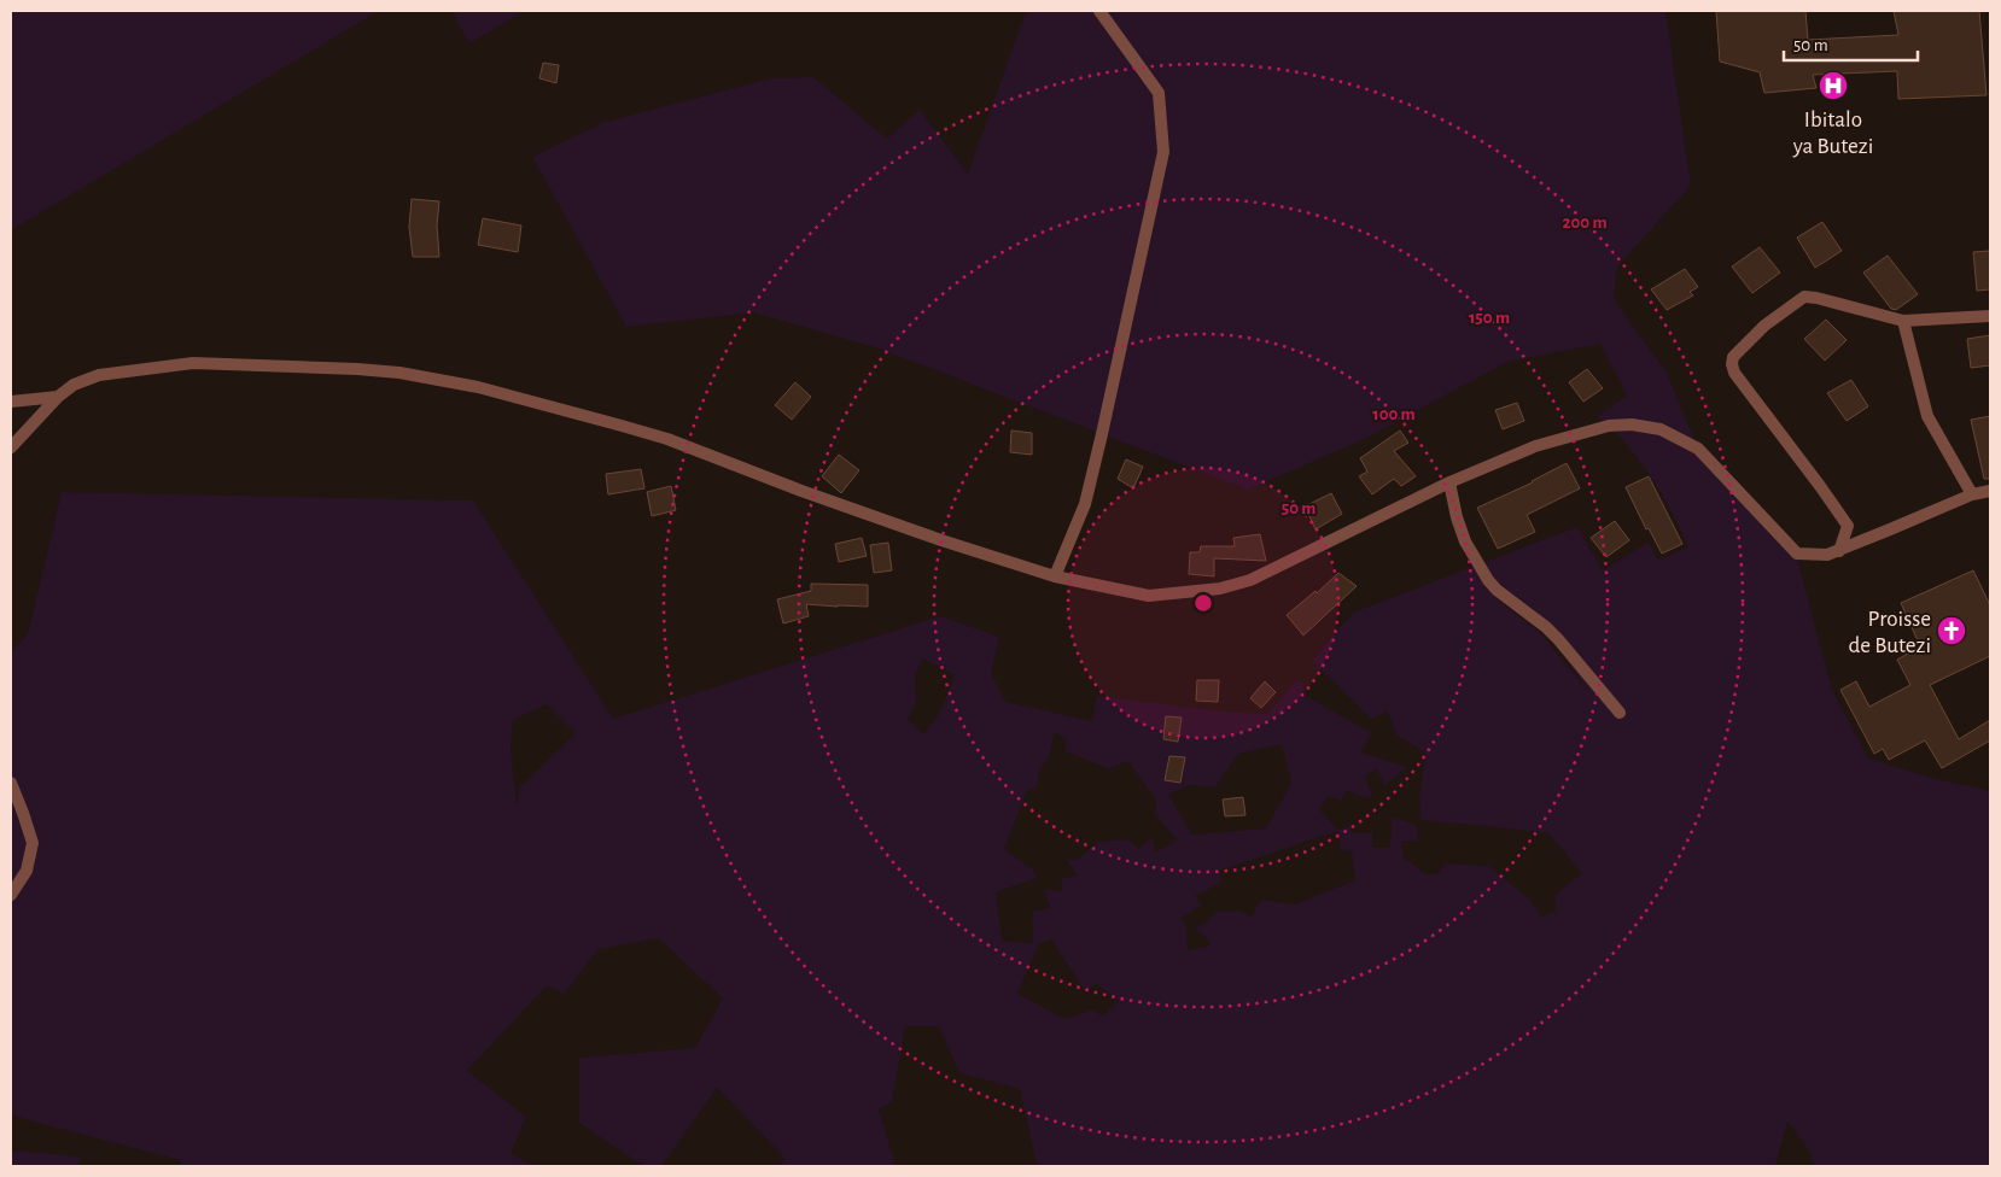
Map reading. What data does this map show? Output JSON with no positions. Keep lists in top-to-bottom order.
{
  "places": {
    "hospital": ["Ibitalo ya Butezi"],
    "church": ["Proisse de Butezi"]
  },
  "scale_bar": "50 m",
  "rings": [
    "200 m",
    "150 m",
    "100 m",
    "50 m"
  ]
}
